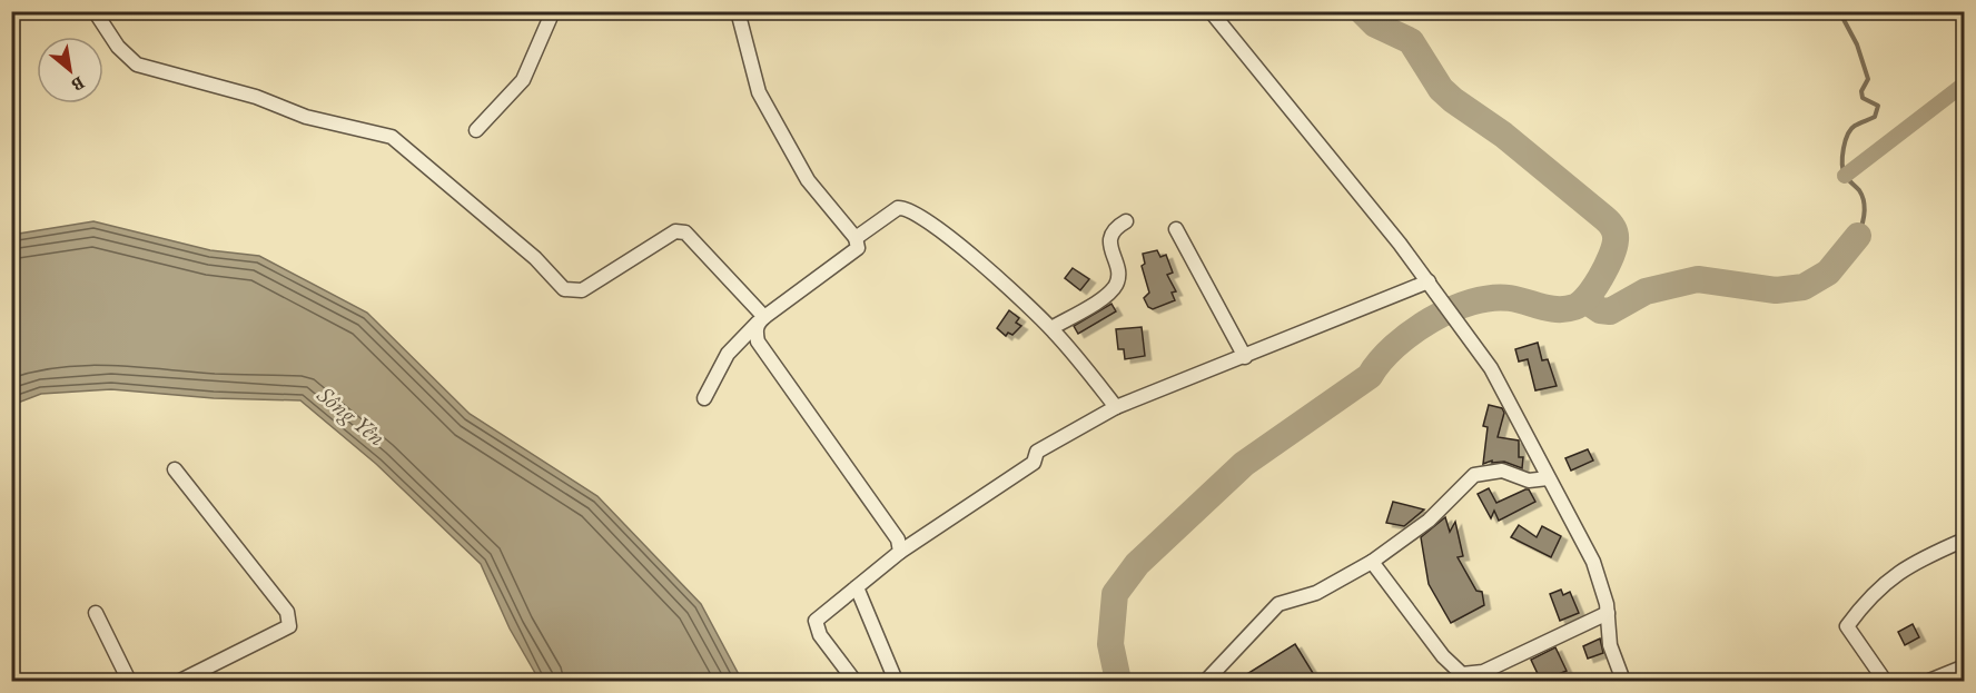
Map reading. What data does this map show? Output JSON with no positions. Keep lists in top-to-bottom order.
{
  "water": ["Sông Yên"],
  "north": "bottom right"
}
